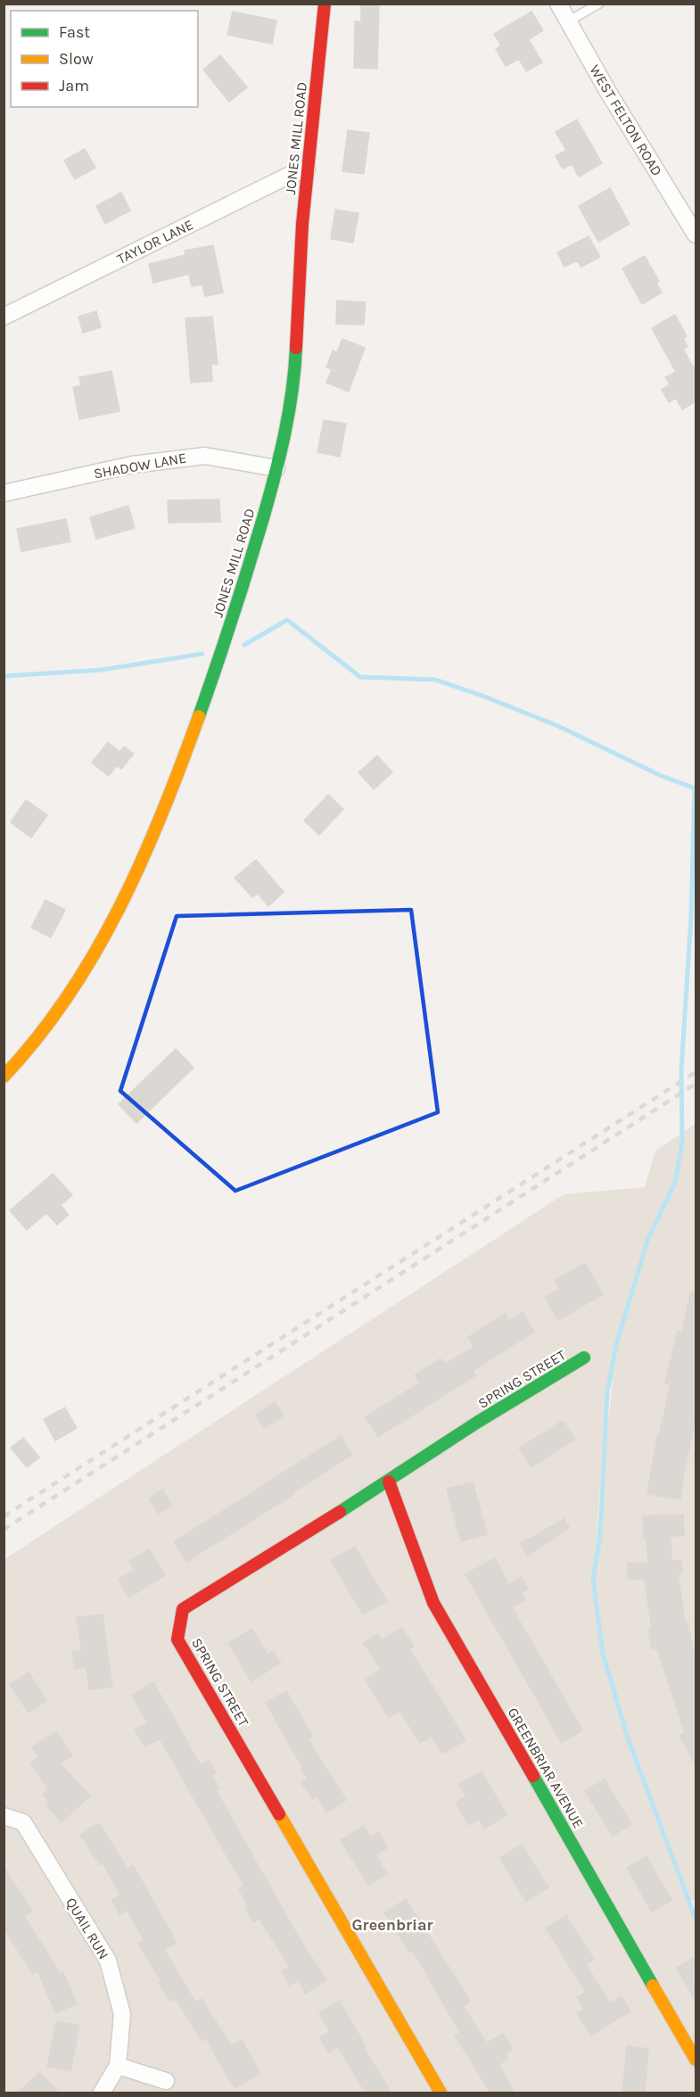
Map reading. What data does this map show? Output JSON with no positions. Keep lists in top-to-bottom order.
{
  "streets": {
    "street": [
      "WEST FELTON ROAD",
      "JONES MILL ROAD",
      "TAYLOR LANE",
      "SHADOW LANE",
      "SPRING STREET",
      "GREENBRIAR AVENUE",
      "QUAIL RUN"
    ]
  },
  "crossings": [
    ["JONES MILL ROAD", "TAYLOR LANE"],
    ["JONES MILL ROAD", "SHADOW LANE"],
    ["SPRING STREET", "GREENBRIAR AVENUE"]
  ],
  "districts": ["Greenbriar"],
  "legend": ["Fast", "Slow", "Jam"]
}
